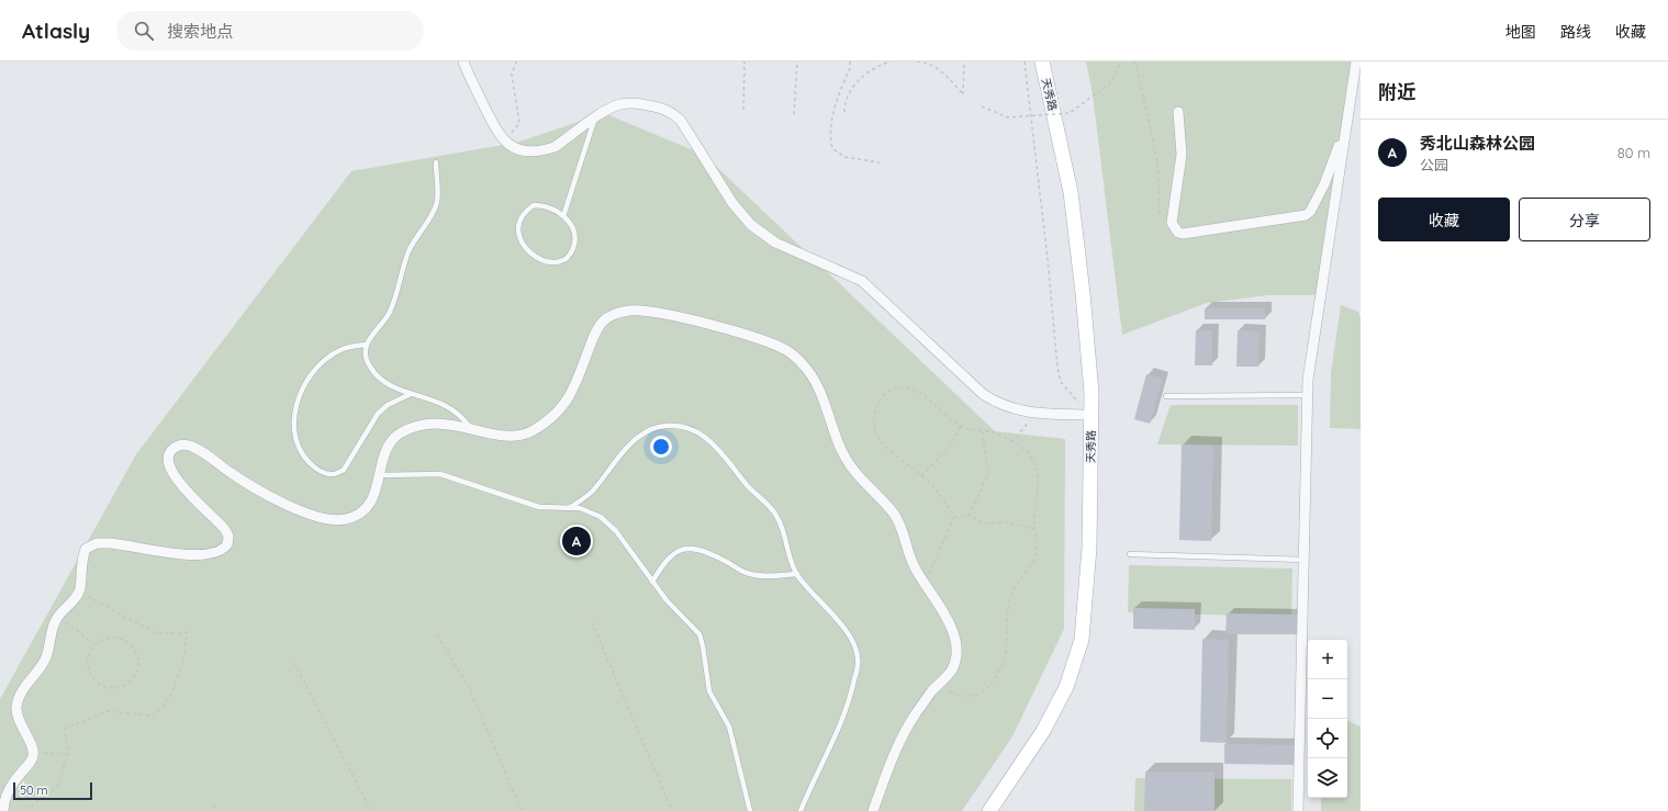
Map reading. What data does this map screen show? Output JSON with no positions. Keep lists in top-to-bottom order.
{
  "streets": {
    "main road": ["天秀路"]
  },
  "scale_bar": "50 m",
  "page": {
    "header": "Atlasly",
    "search": "搜索地点",
    "nav": ["地图", "路线", "收藏"],
    "heading": "附近",
    "list": [
      {
        "mark": "A",
        "name": "秀北山森林公园",
        "note": "公园",
        "value": "80 m"
      }
    ],
    "buttons": ["收藏", "分享"],
    "pins": "A",
    "map_buttons": ["+", "−"],
    "scale": "50 m"
  }
}
